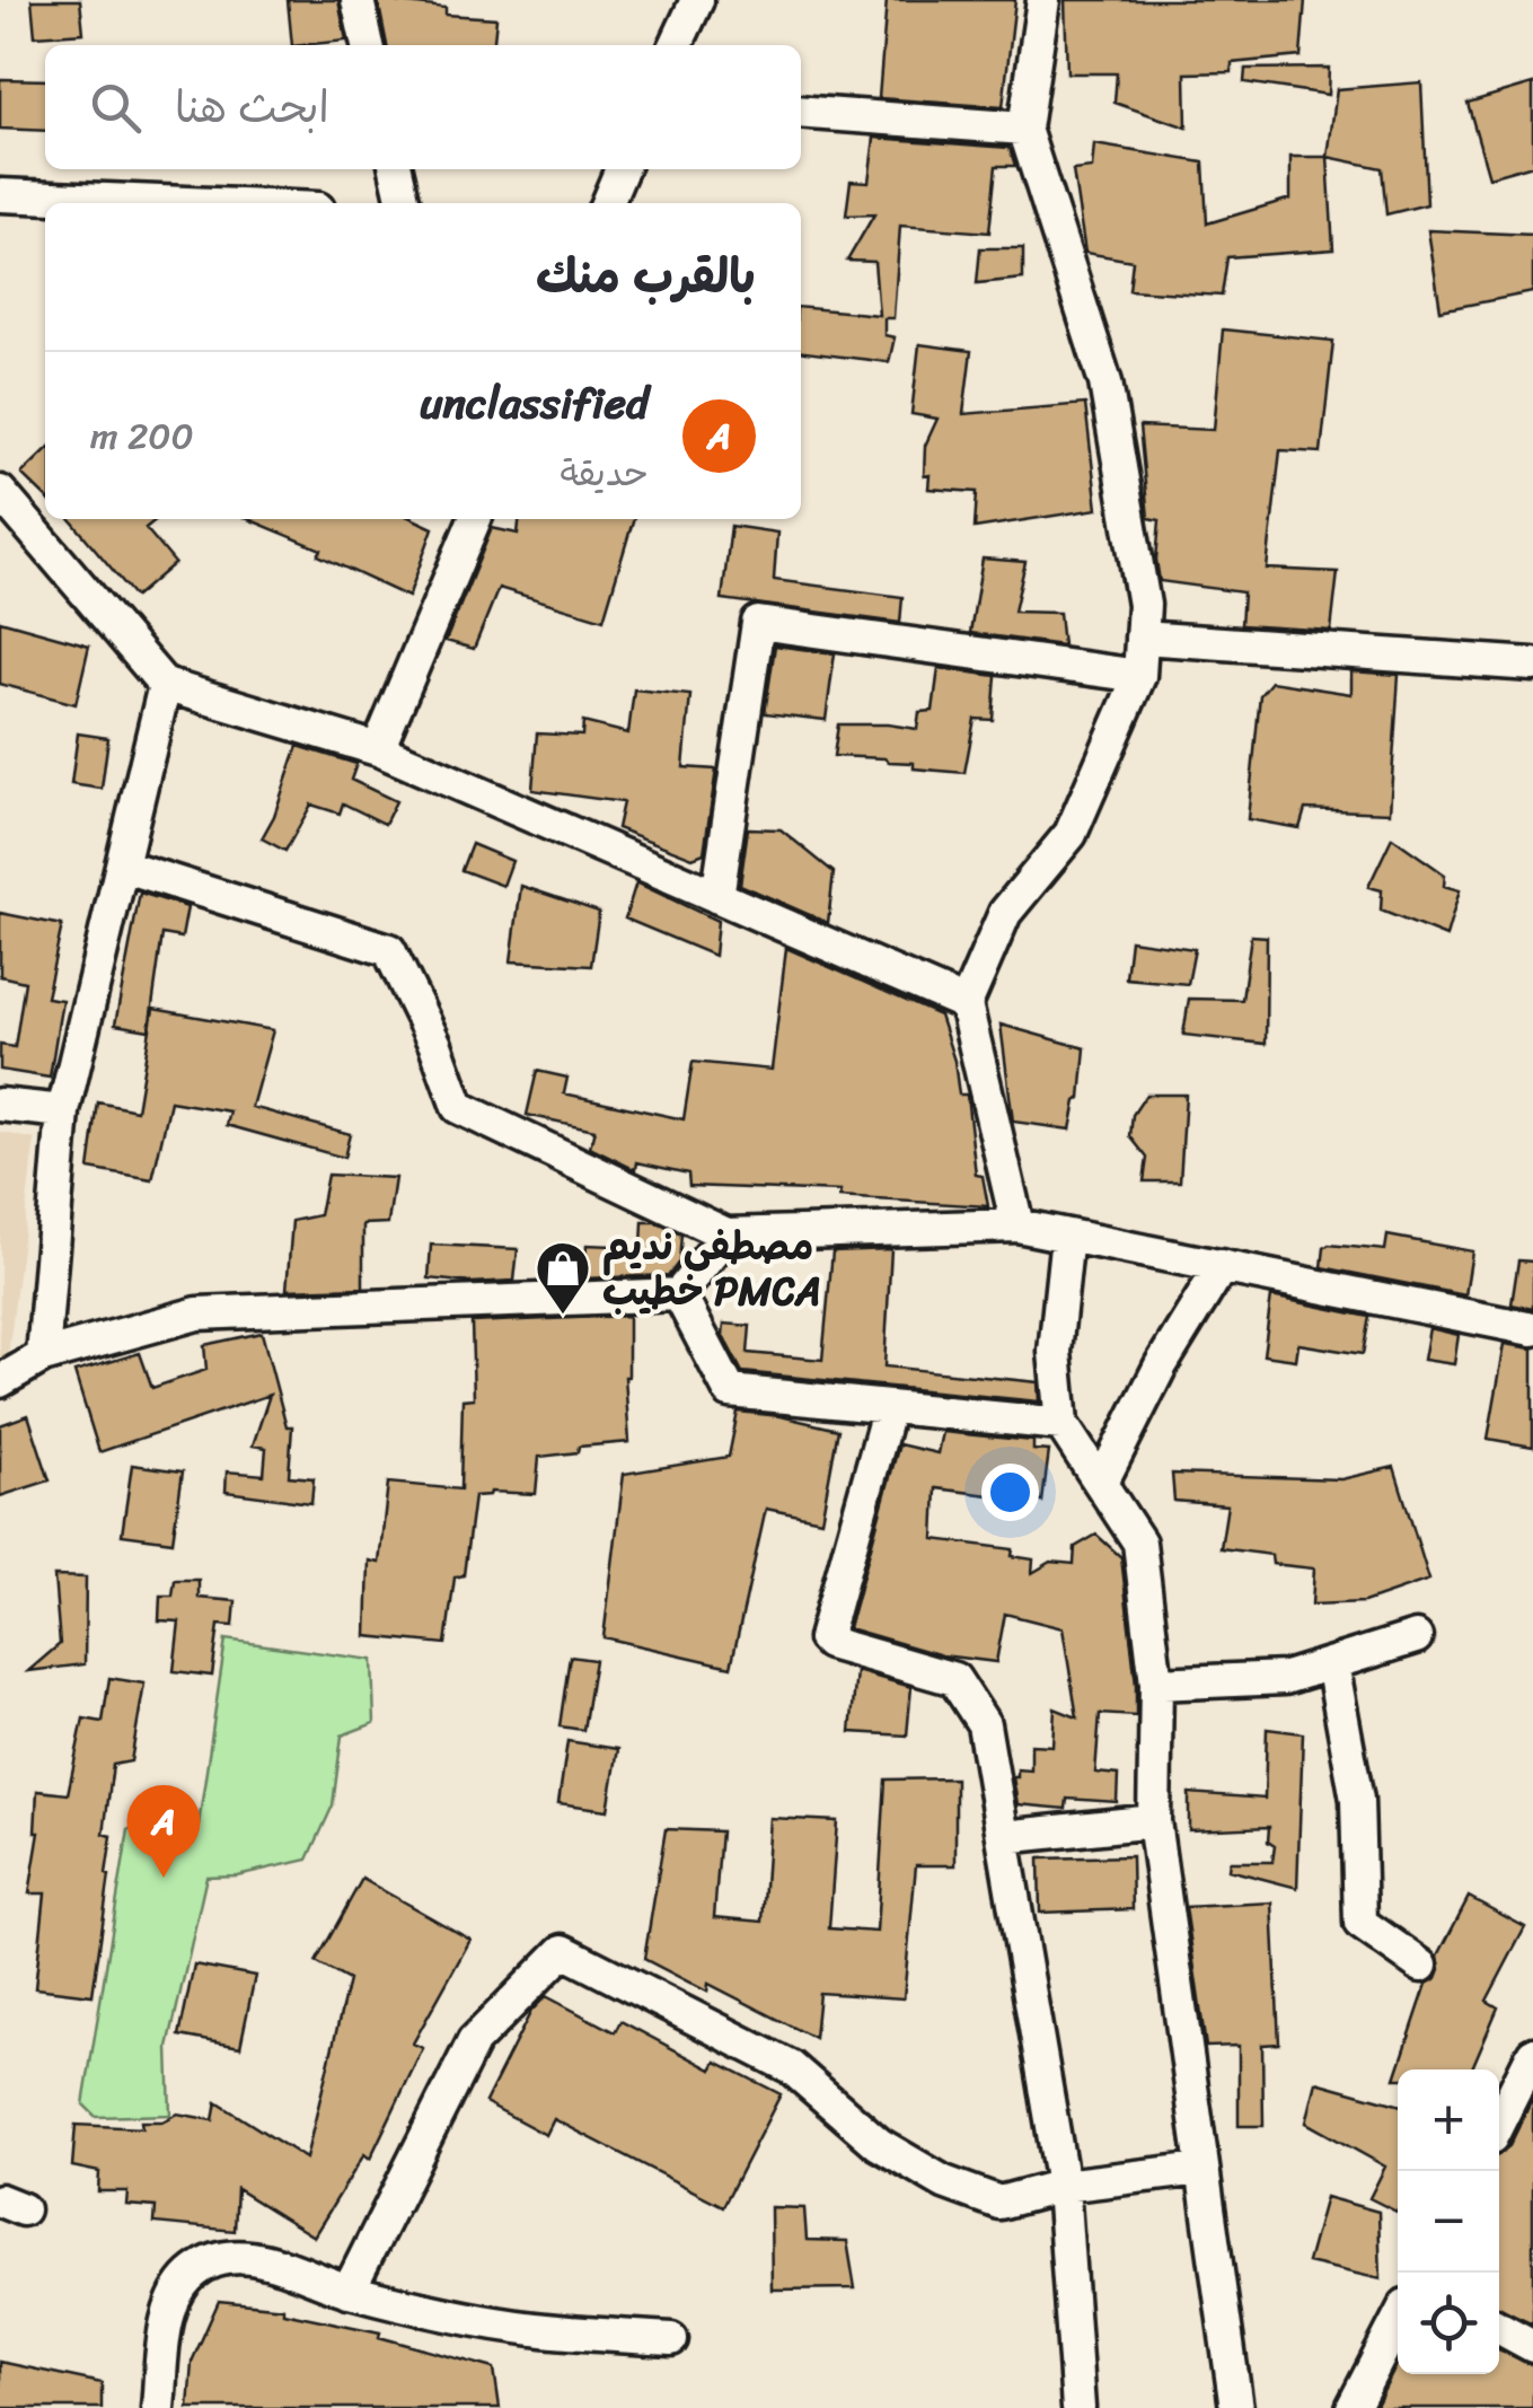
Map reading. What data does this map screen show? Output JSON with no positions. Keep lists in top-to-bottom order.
{
  "places": {
    "shop": ["مصطفى نديم خطيب PMCA"]
  },
  "page": {
    "search": "ابحث هنا",
    "heading": "بالقرب منك",
    "list": [
      {
        "mark": "A",
        "name": "unclassified",
        "note": "حديقة",
        "value": "200 m"
      }
    ],
    "pins": "A",
    "map_buttons": ["+", "−"]
  }
}
